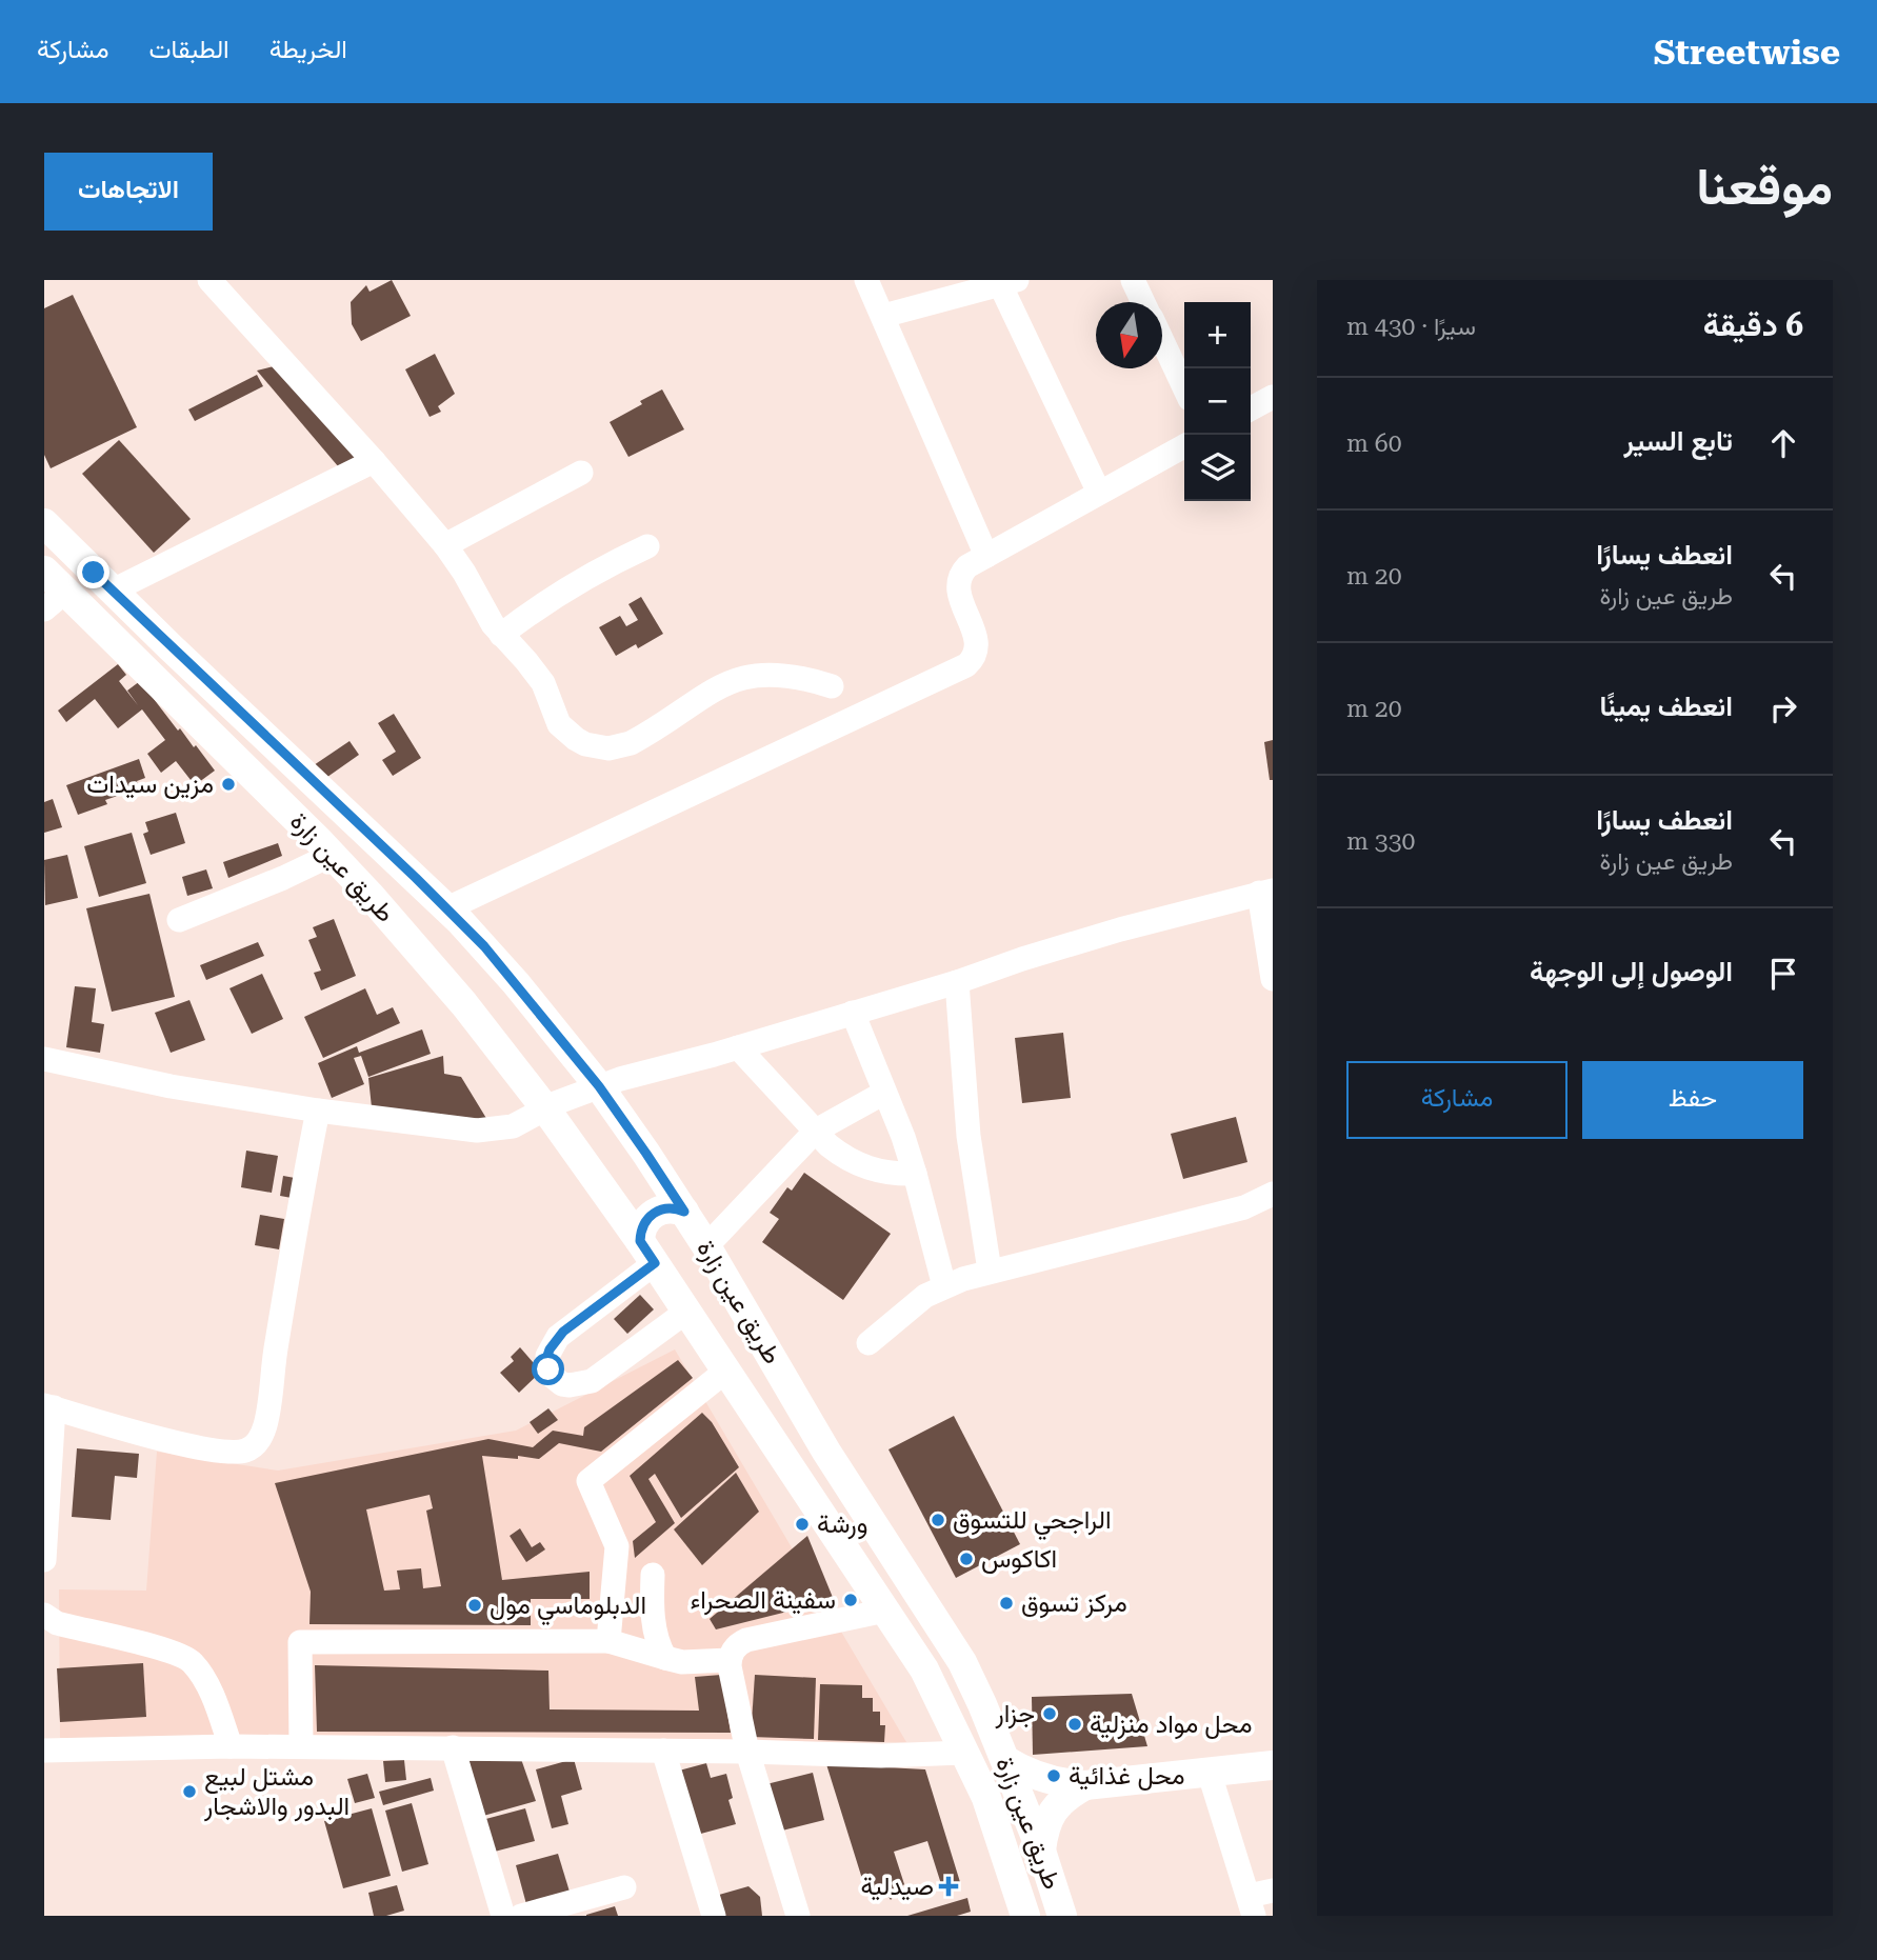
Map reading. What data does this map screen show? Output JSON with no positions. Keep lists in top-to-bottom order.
{
  "streets": {
    "main road": ["طريق عين زارة"]
  },
  "places": {
    "other": [
      "مزين سيدات",
      "الراجحي للتسوق",
      "ورشة",
      "اكاكوس",
      "سفينة الصحراء",
      "مركز تسوق",
      "الدبلوماسي مول",
      "جزار",
      "محل مواد منزلية",
      "محل غذائية",
      "مشتل لبيع البدور والاشجار"
    ],
    "health": ["صيدلية"]
  },
  "north": "bottom",
  "page": {
    "header": "Streetwise",
    "nav": ["الخريطة", "الطبقات", "مشاركة"],
    "title": "موقعنا",
    "buttons": [
      "الاتجاهات",
      ["حفظ", "مشاركة"]
    ],
    "heading": ["6 دقيقة", "سيرًا · 430 m"],
    "map_buttons": ["+", "−"],
    "list": [
      ["تابع السير", "60 m"],
      ["انعطف يسارًا", "طريق عين زارة", "20 m"],
      ["انعطف يمينًا", "20 m"],
      ["انعطف يسارًا", "طريق عين زارة", "330 m"],
      "الوصول إلى الوجهة"
    ]
  }
}
